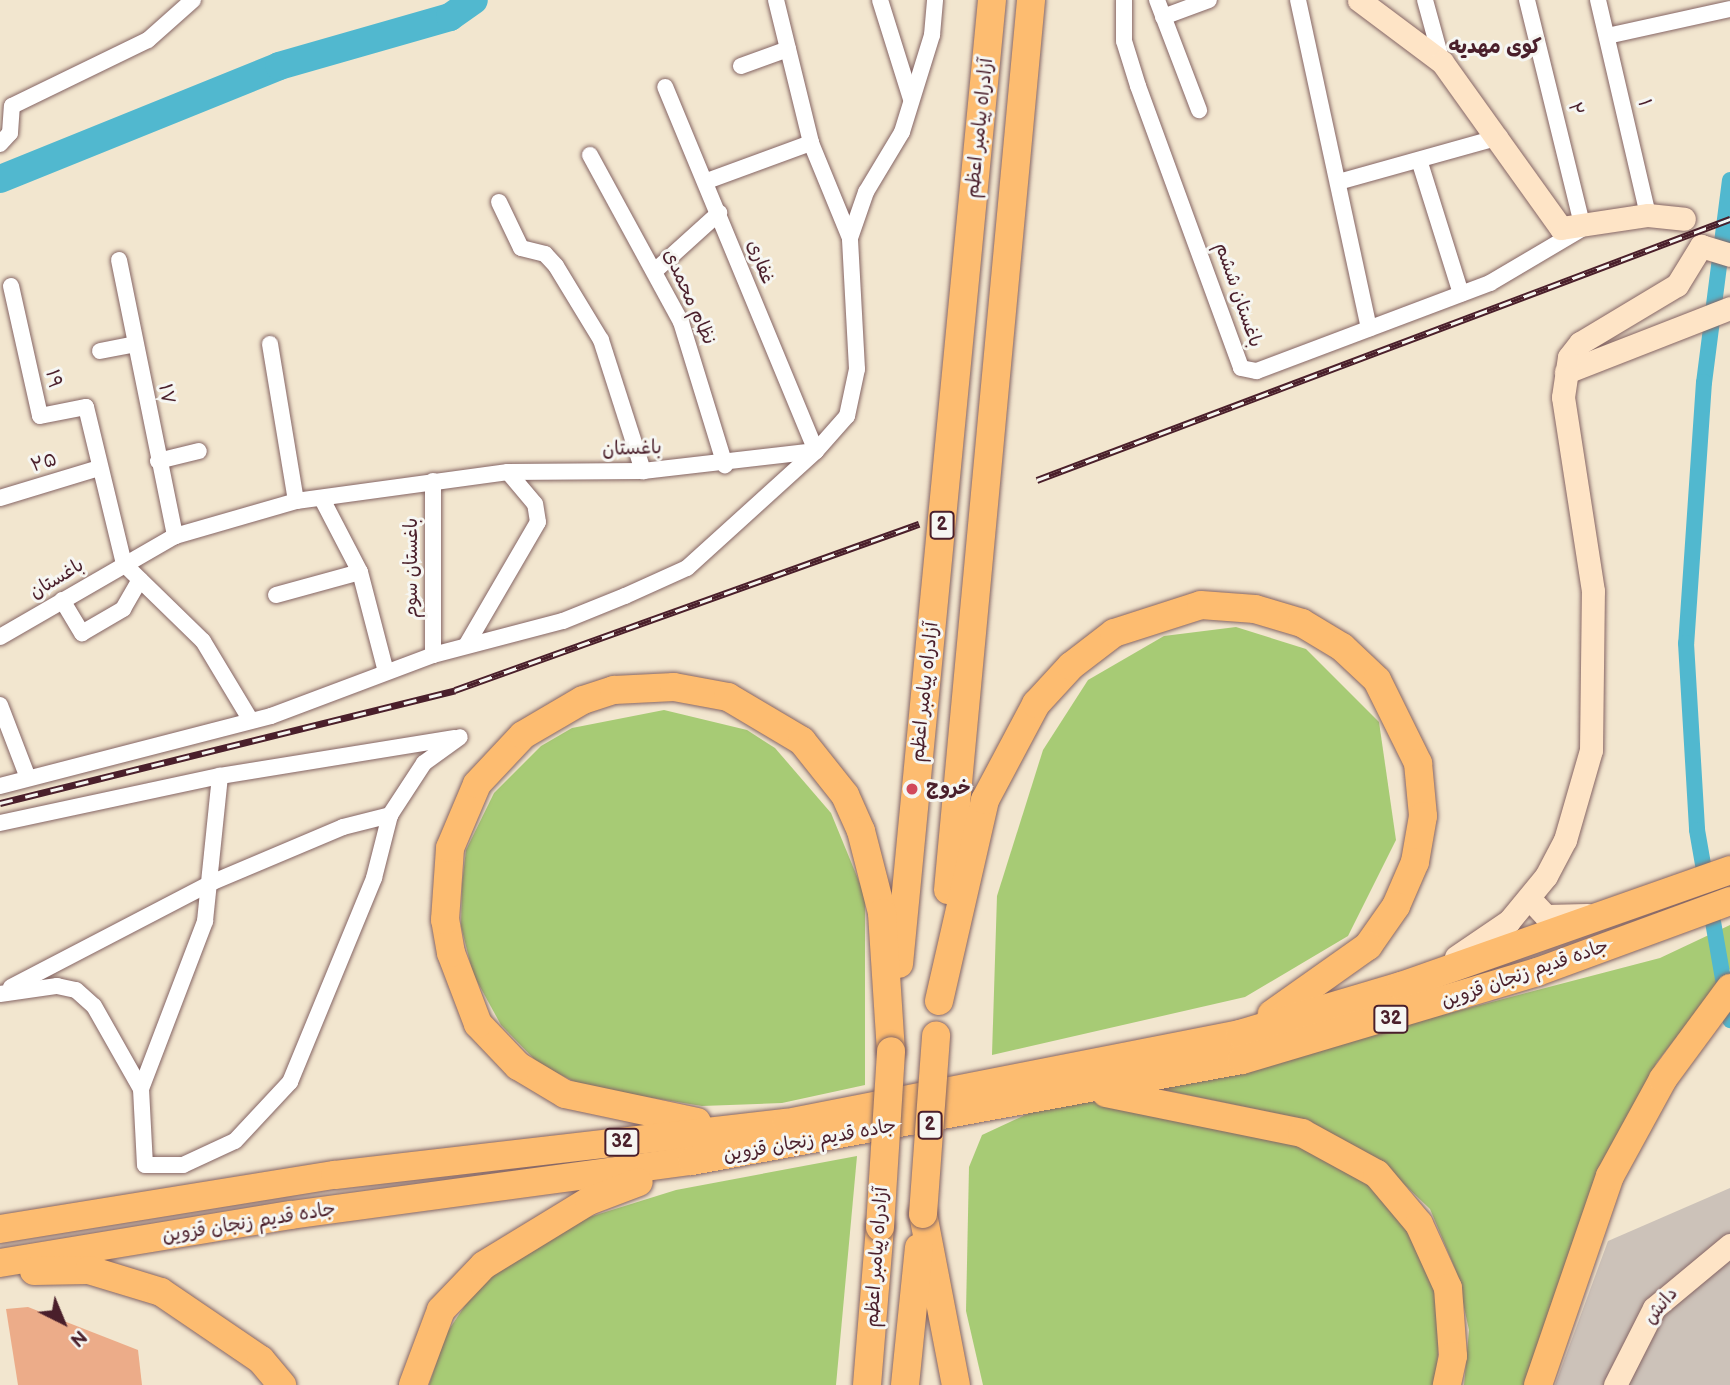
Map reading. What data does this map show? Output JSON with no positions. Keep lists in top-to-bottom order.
{
  "streets": {
    "highway": [
      "آزادراه پیامبر اعظم",
      "2",
      "جاده قدیم زنجان قزوین",
      "32"
    ],
    "street": [
      "۱",
      "۲",
      "غفاری",
      "باغستان ششم",
      "نظام محمدی",
      "۱۹",
      "۱۷",
      "باغستان",
      "۲۵",
      "باغستان سوم",
      "دانش"
    ]
  },
  "crossings": [
    ["۲", "باغستان ششم"],
    ["غفاری", "باغستان"],
    ["نظام محمدی", "باغستان"],
    ["۱۹", "۲۵"],
    ["۱۷", "باغستان"],
    ["باغستان", "باغستان سوم"]
  ],
  "districts": ["کوی مهدیه"],
  "places": ["خروج"],
  "north": "bottom right"
}
